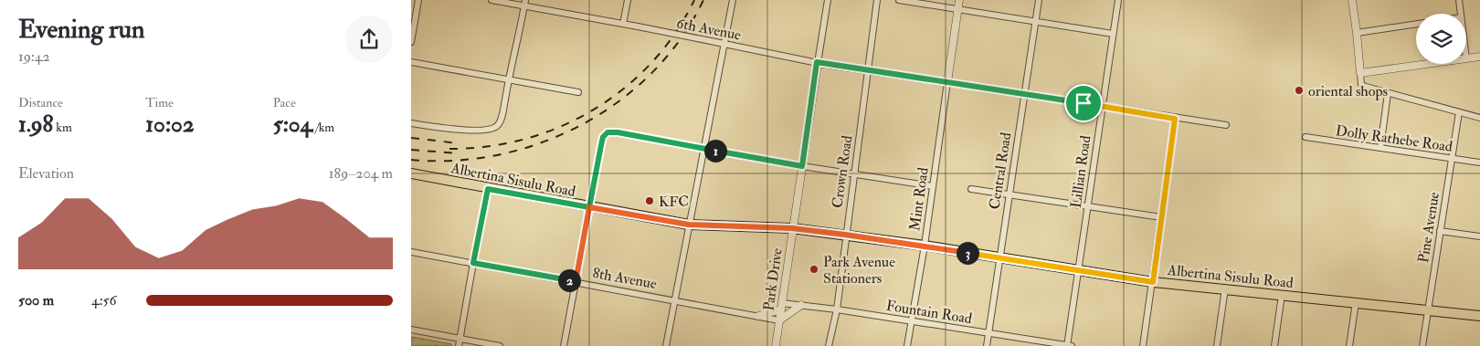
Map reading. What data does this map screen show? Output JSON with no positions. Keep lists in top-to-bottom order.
{
  "streets": {
    "main road": ["Albertina Sisulu Road"],
    "street": [
      "6th Avenue",
      "Dolly Rathebe Road",
      "Central Road",
      "Crown Road",
      "Lillian Road",
      "Mint Road",
      "Pine Avenue",
      "8th Avenue",
      "Park Drive",
      "Fountain Road"
    ]
  },
  "crossings": [
    ["6th Avenue", "Crown Road"],
    ["6th Avenue", "Park Drive"],
    ["Dolly Rathebe Road", "Pine Avenue"],
    ["Central Road", "Albertina Sisulu Road"],
    ["Central Road", "Fountain Road"],
    ["Crown Road", "Albertina Sisulu Road"],
    ["Crown Road", "Fountain Road"],
    ["Lillian Road", "Albertina Sisulu Road"],
    ["Lillian Road", "Fountain Road"],
    ["Albertina Sisulu Road", "Mint Road"],
    ["Albertina Sisulu Road", "Pine Avenue"],
    ["Albertina Sisulu Road", "Park Drive"],
    ["Mint Road", "Fountain Road"],
    ["8th Avenue", "Park Drive"],
    ["Park Drive", "Fountain Road"]
  ],
  "places": ["oriental shops", "KFC", "Park Avenue Stationers"],
  "page": {
    "heading": ["Evening run", "19:42"],
    "stats": [
      ["Distance", "1.98 km"],
      ["Time", "10:02"],
      ["Pace", "5:04 /km"]
    ],
    "pins": ["1", "3", "2"],
    "chart": ["Elevation", "189–204 m"],
    "list": [
      {
        "name": "500 m",
        "note": "4:56"
      }
    ]
  }
}
